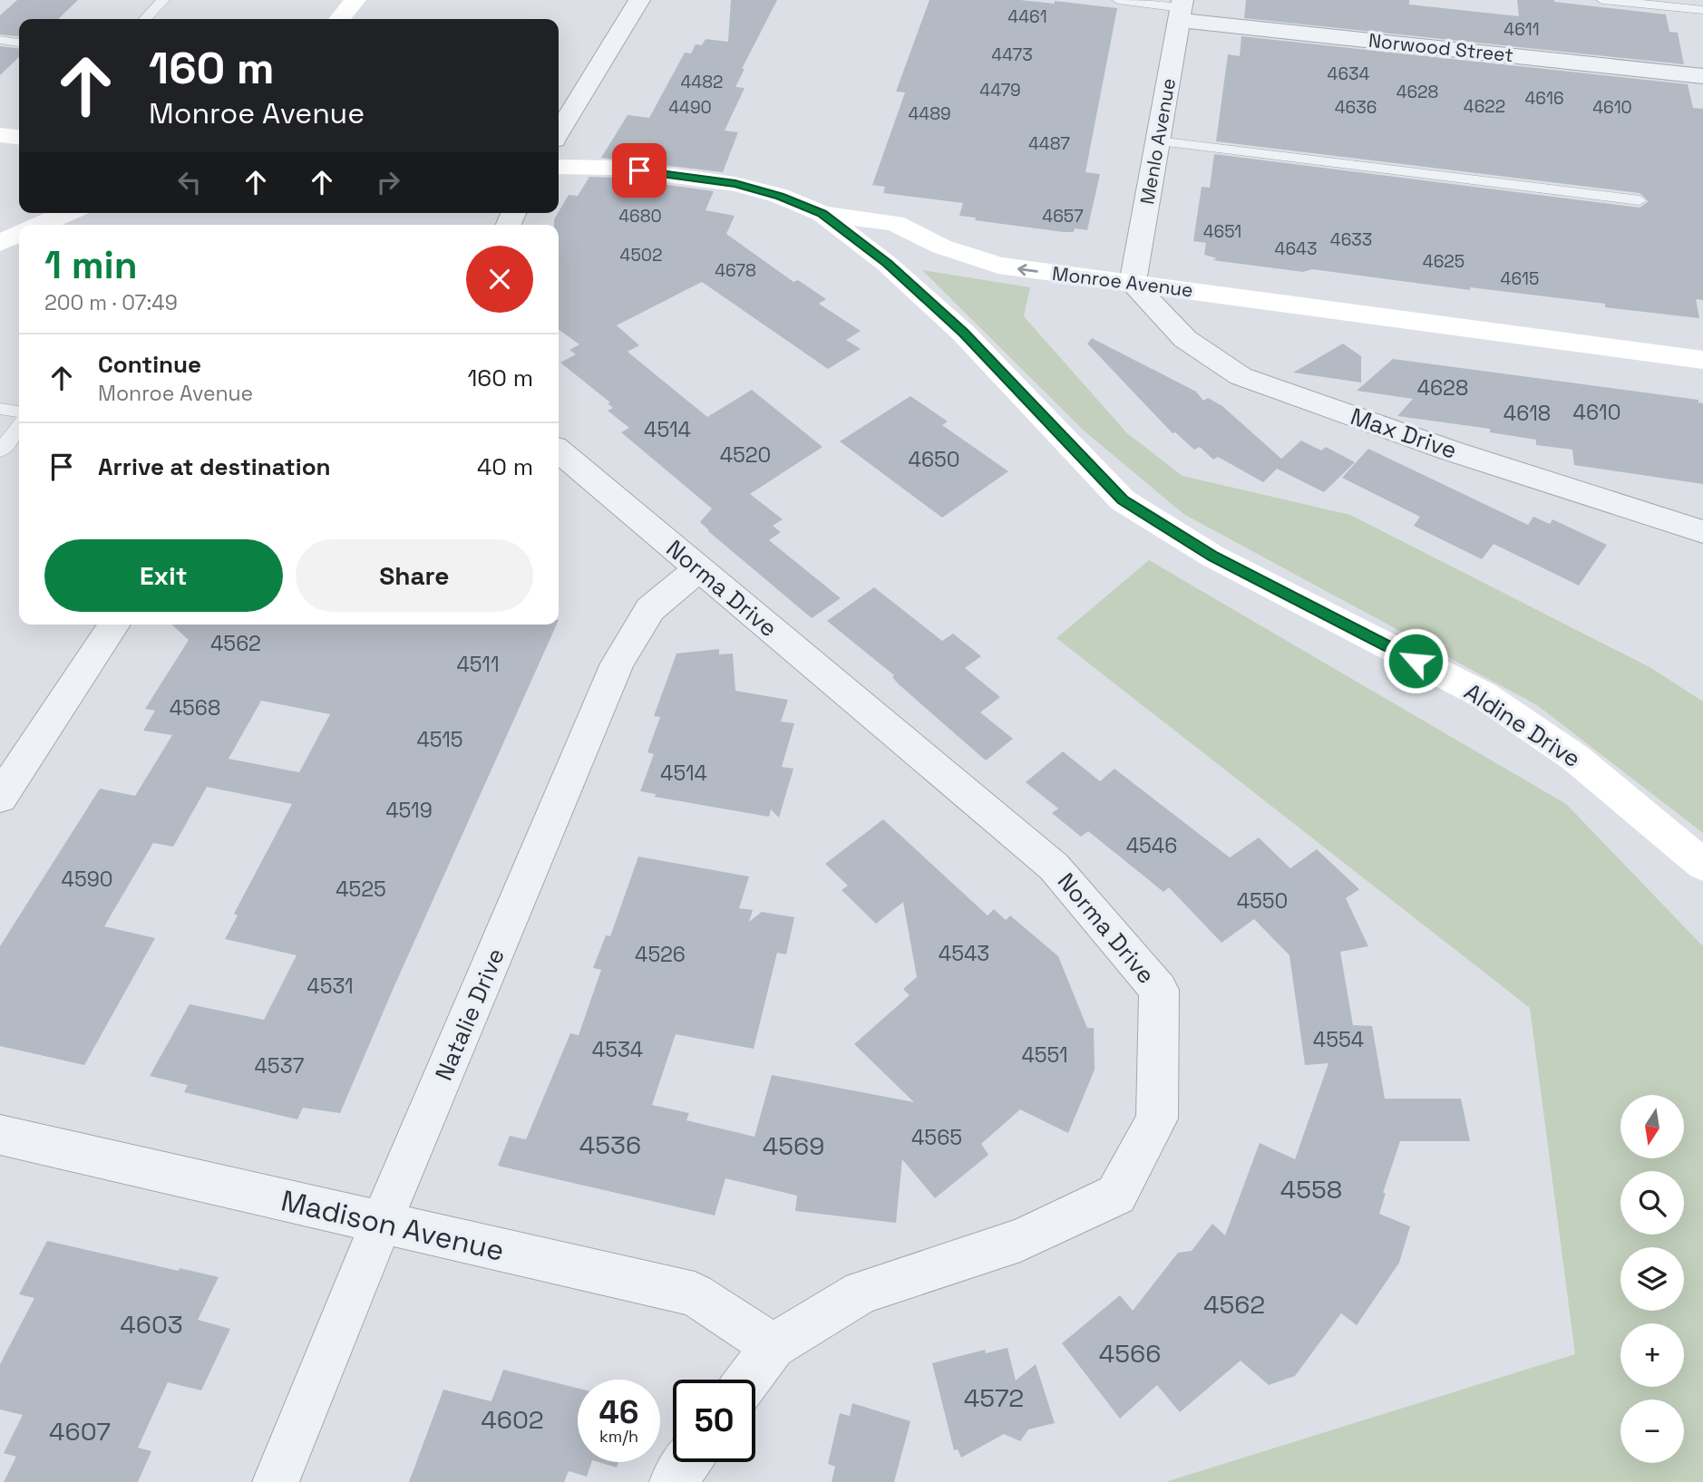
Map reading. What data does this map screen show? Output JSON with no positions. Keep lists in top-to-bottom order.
{
  "streets": {
    "main road": ["Monroe Avenue", "Aldine Drive"],
    "street": [
      "Norwood Street",
      "Menlo Avenue",
      "Max Drive",
      "Norma Drive",
      "Natalie Drive",
      "Madison Avenue"
    ]
  },
  "crossings": [
    ["Norwood Street", "Menlo Avenue"],
    ["Menlo Avenue", "Monroe Avenue"],
    ["Menlo Avenue", "Max Drive"],
    ["Monroe Avenue", "Max Drive"],
    ["Monroe Avenue", "Aldine Drive"],
    ["Norma Drive", "Natalie Drive"],
    ["Norma Drive", "Madison Avenue"],
    ["Natalie Drive", "Madison Avenue"]
  ],
  "house_numbers": [
    "4461",
    "4611",
    "4473",
    "4634",
    "4482",
    "4479",
    "4628",
    "4616",
    "4622",
    "4490",
    "4636",
    "4610",
    "4489",
    "4487",
    "4680",
    "4657",
    "4651",
    "4633",
    "4643",
    "4502",
    "4625",
    "4678",
    "4615",
    "4628",
    "4610",
    "4618",
    "4514",
    "4520",
    "4650",
    "4562",
    "4511",
    "4568",
    "4515",
    "4514",
    "4519",
    "4546",
    "4590",
    "4525",
    "4550",
    "4543",
    "4526",
    "4531",
    "4554",
    "4534",
    "4551",
    "4537",
    "4565",
    "4536",
    "4569",
    "4558",
    "4562",
    "4603",
    "4566",
    "4572",
    "4602",
    "4607"
  ],
  "north": "bottom",
  "page": {
    "turn": ["160 m", "Monroe Avenue"],
    "heading": ["1 min", "200 m · 07:49"],
    "list": [
      {
        "name": "Continue",
        "note": "Monroe Avenue",
        "value": "160 m"
      },
      {
        "name": "Arrive at destination",
        "value": "40 m"
      }
    ],
    "buttons": ["Exit", "Share"],
    "map_buttons": ["+", "−"],
    "speed": "46 km/h",
    "limit": "50"
  }
}
